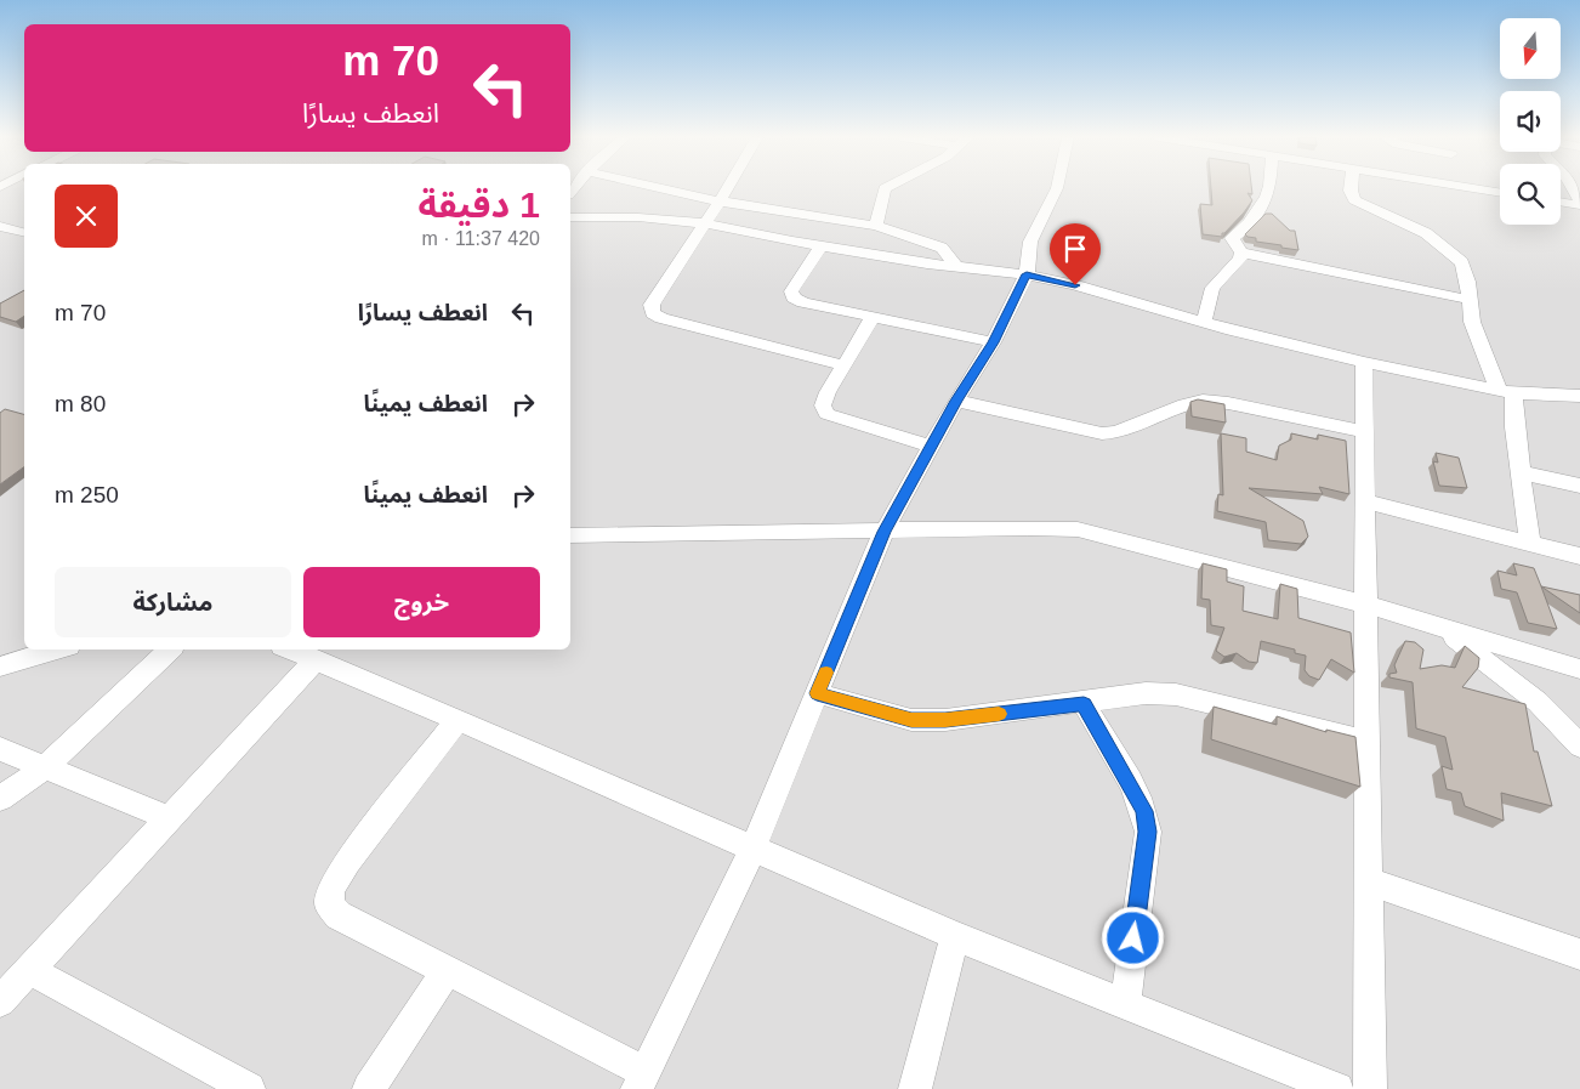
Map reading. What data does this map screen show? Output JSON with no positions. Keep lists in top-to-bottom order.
{
  "north": "bottom",
  "page": {
    "turn": ["70 m", "انعطف يسارًا"],
    "heading": ["1 دقيقة", "420 m · 11:37"],
    "list": [
      {
        "name": "انعطف يسارًا",
        "value": "70 m"
      },
      {
        "name": "انعطف يمينًا",
        "value": "80 m"
      },
      {
        "name": "انعطف يمينًا",
        "value": "250 m"
      }
    ],
    "buttons": ["خروج", "مشاركة"]
  }
}
